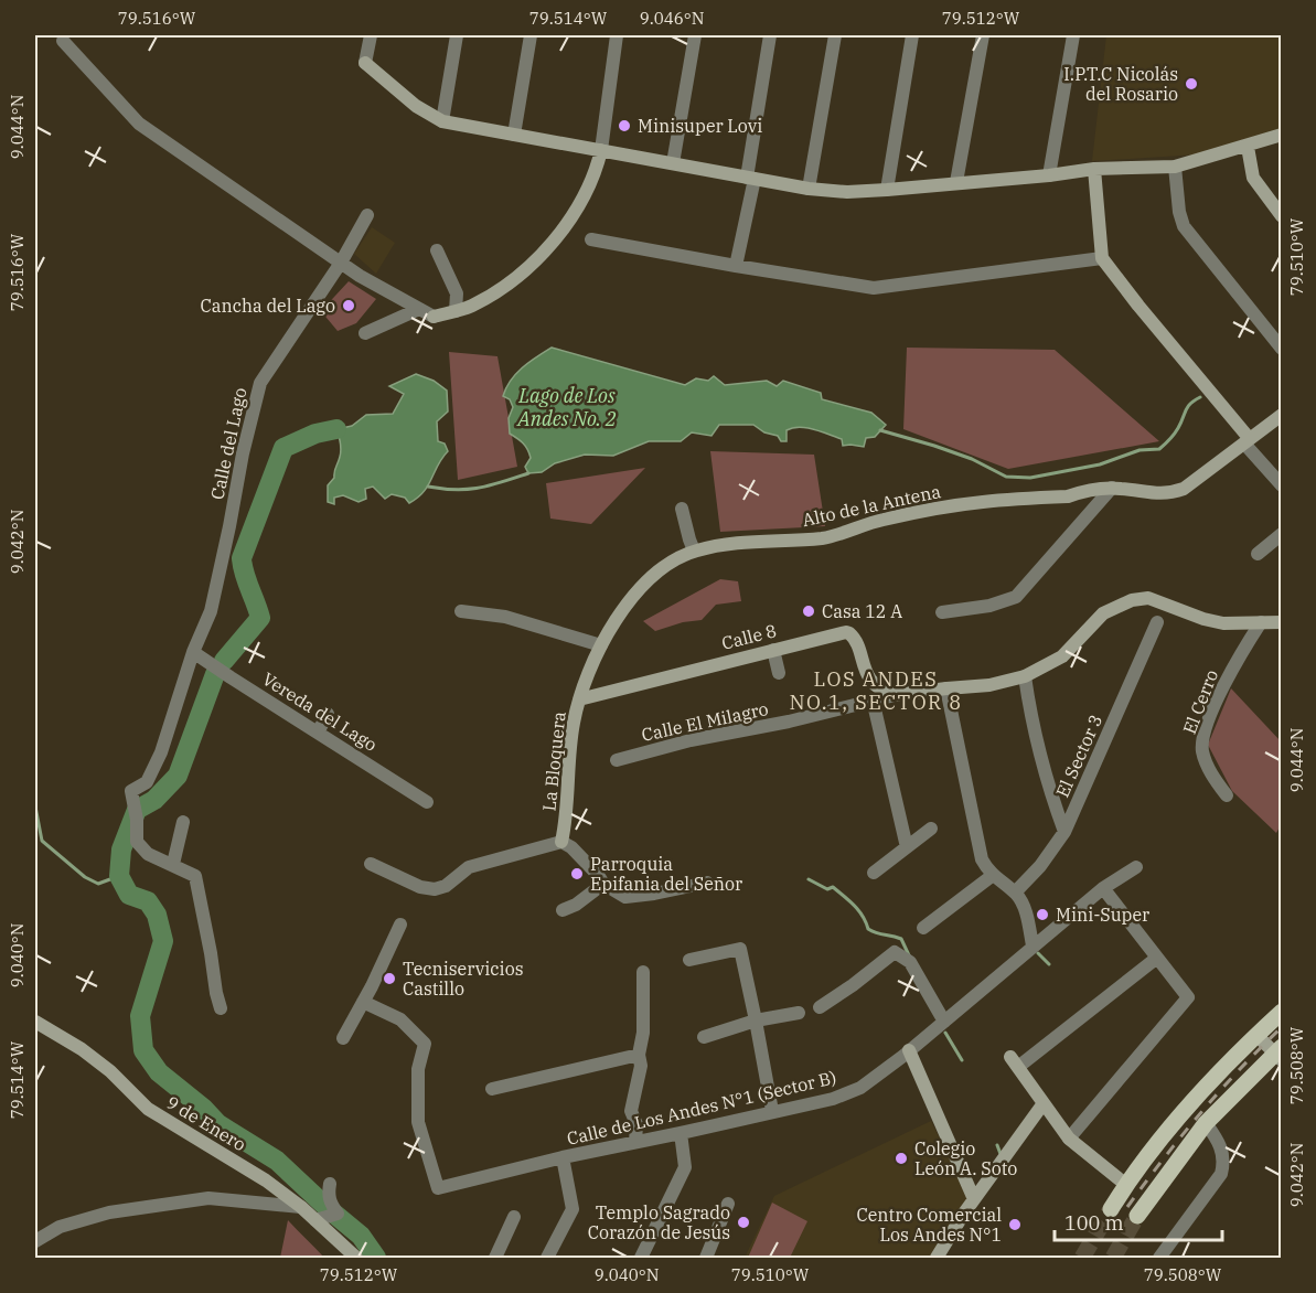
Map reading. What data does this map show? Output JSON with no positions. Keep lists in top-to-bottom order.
{
  "streets": {
    "street": [
      "Calle del Lago",
      "Alto de la Antena",
      "Calle 8",
      "El Cerro",
      "Vereda del Lago",
      "Calle El Milagro",
      "El Sector 3",
      "La Bloquera",
      "Calle de Los Andes N°1 (Sector B)",
      "9 de Enero"
    ]
  },
  "crossings": [
    ["Calle del Lago", "Vereda del Lago"],
    ["Alto de la Antena", "La Bloquera"],
    ["Calle 8", "Calle El Milagro"],
    ["Calle 8", "La Bloquera"],
    ["El Cerro", "Calle El Milagro"]
  ],
  "districts": ["LOS ANDES NO.1, SECTOR 8"],
  "water": ["Lago de Los Andes No. 2"],
  "places": [
    "I.P.T.C Nicolás del Rosario",
    "Minisuper Lovi",
    "Cancha del Lago",
    "Casa 12 A",
    "Parroquia Epifania del Señor",
    "Mini-Super",
    "Tecniservicios Castillo",
    "Colegio León A. Soto",
    "Templo Sagrado Corazón de Jesús",
    "Centro Comercial Los Andes N°1"
  ],
  "scale_bar": "100 m",
  "coordinates": [
    "79.516°W",
    "79.514°W",
    "9.046°N",
    "79.512°W",
    "9.044°N",
    "79.510°W",
    "9.042°N",
    "9.040°N",
    "79.508°W"
  ]
}
